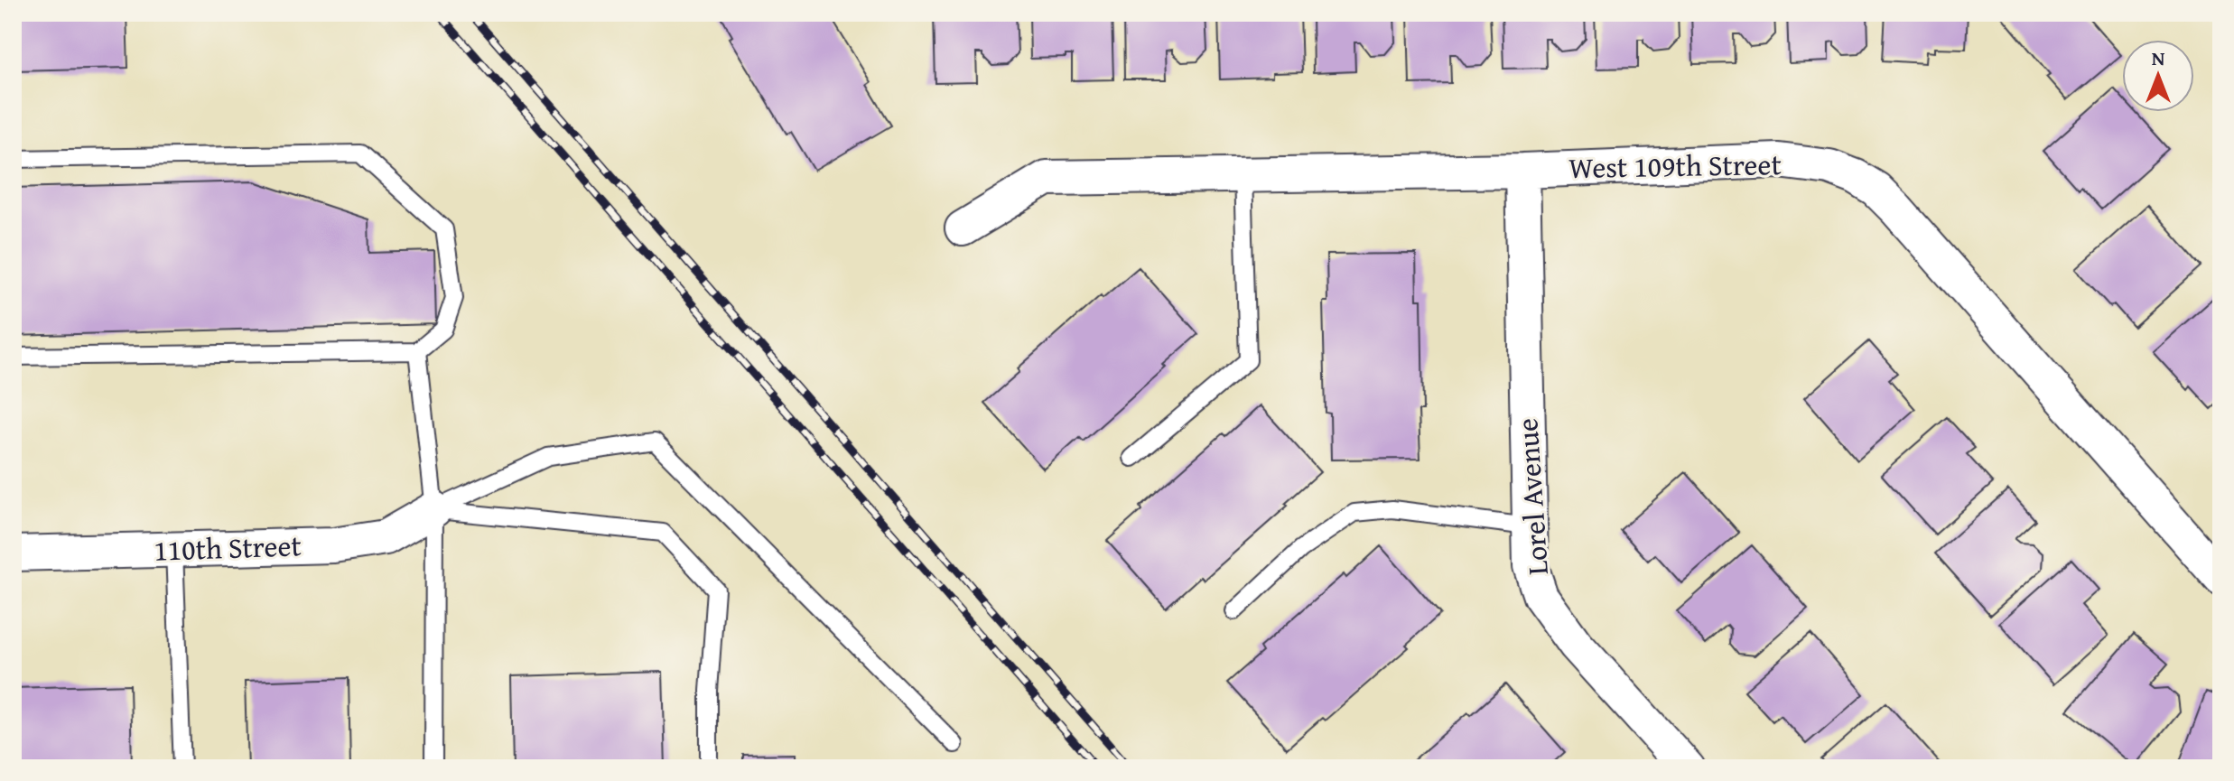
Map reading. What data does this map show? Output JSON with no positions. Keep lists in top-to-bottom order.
{
  "streets": {
    "street": ["West 109th Street", "Lorel Avenue", "110th Street"]
  },
  "crossings": [
    ["West 109th Street", "Lorel Avenue"]
  ],
  "north": "top"
}
